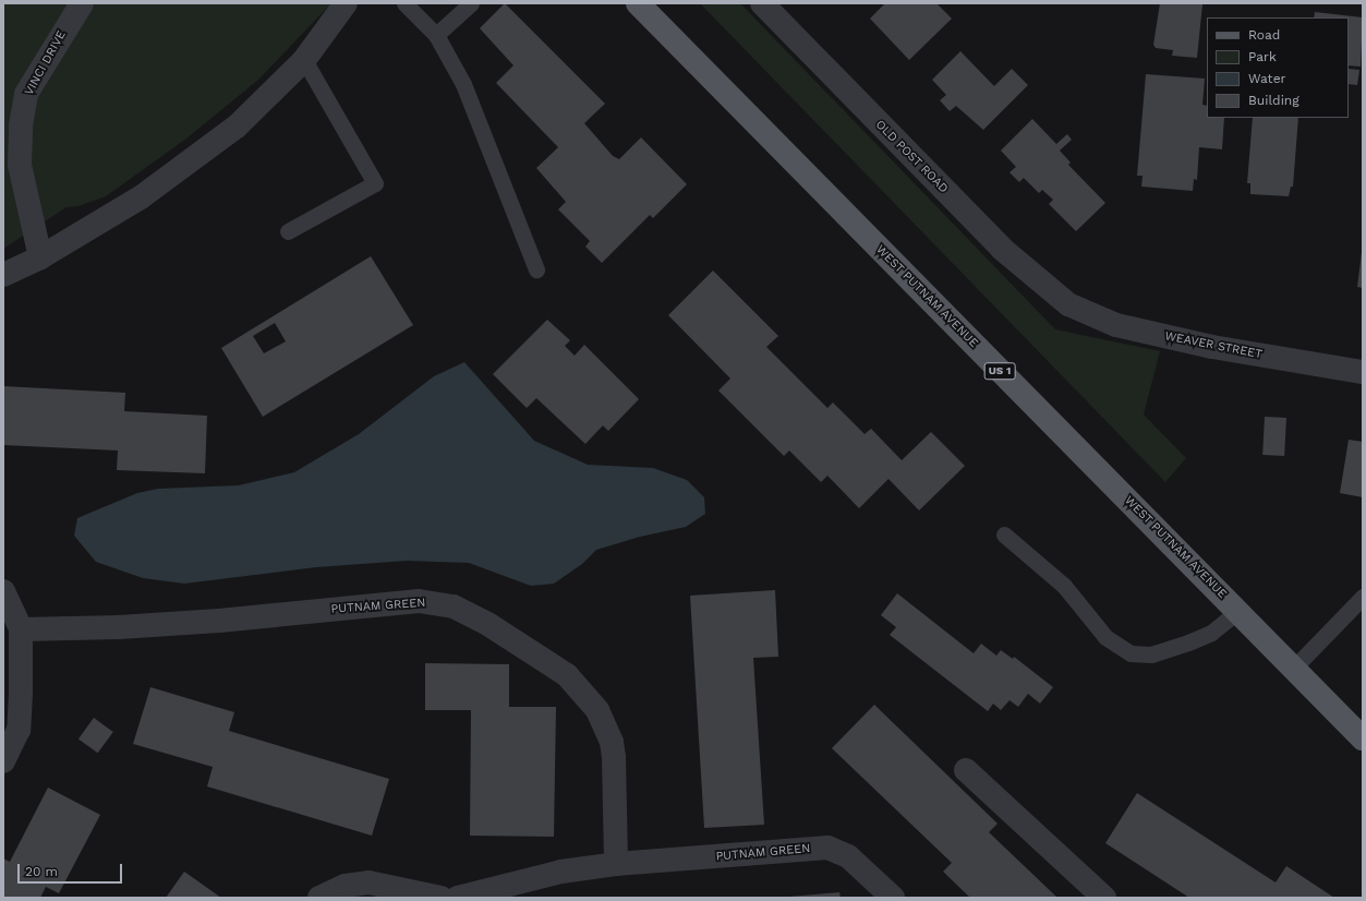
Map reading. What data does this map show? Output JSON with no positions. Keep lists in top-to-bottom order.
{
  "streets": {
    "main road": ["WEST PUTNAM AVENUE", "US 1"],
    "street": [
      "VINCI DRIVE",
      "OLD POST ROAD",
      "WEAVER STREET",
      "PUTNAM GREEN"
    ]
  },
  "crossings": [
    ["OLD POST ROAD", "WEAVER STREET"]
  ],
  "legend": [
    "Road",
    "Park",
    "Water",
    "Building"
  ],
  "scale_bar": "20 m"
}
